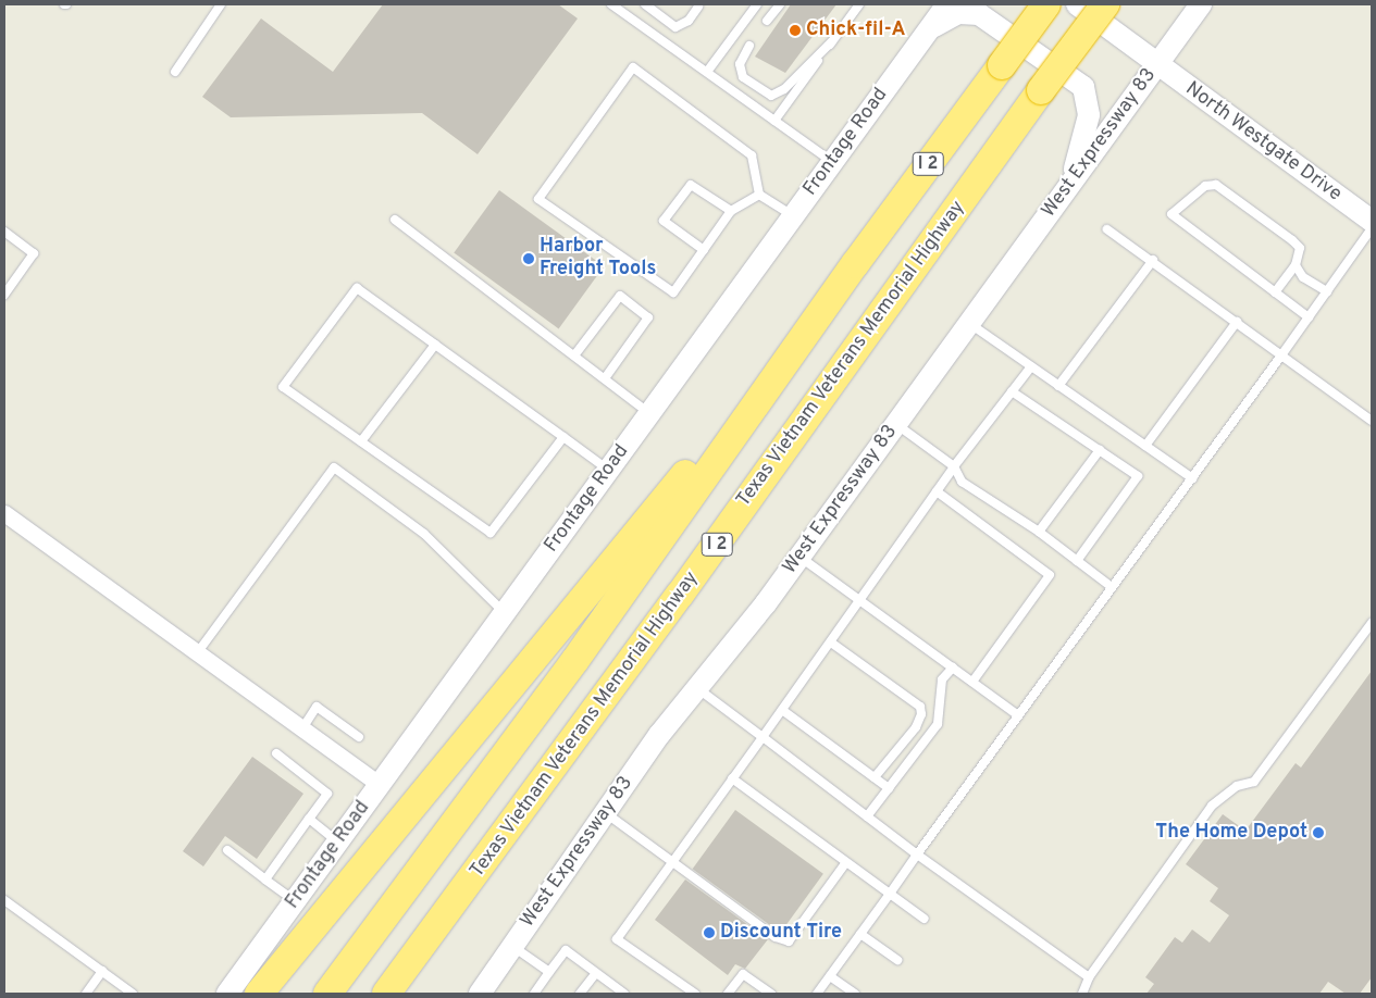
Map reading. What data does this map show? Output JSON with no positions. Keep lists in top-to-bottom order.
{
  "streets": {
    "highway": ["I 2", "Texas Vietnam Veterans Memorial Highway"],
    "main road": ["Frontage Road", "North Westgate Drive", "West Expressway 83"]
  },
  "crossings": [
    ["North Westgate Drive", "West Expressway 83"]
  ],
  "places": [
    "Chick-fil-A",
    "Harbor Freight Tools",
    "The Home Depot",
    "Discount Tire"
  ]
}
